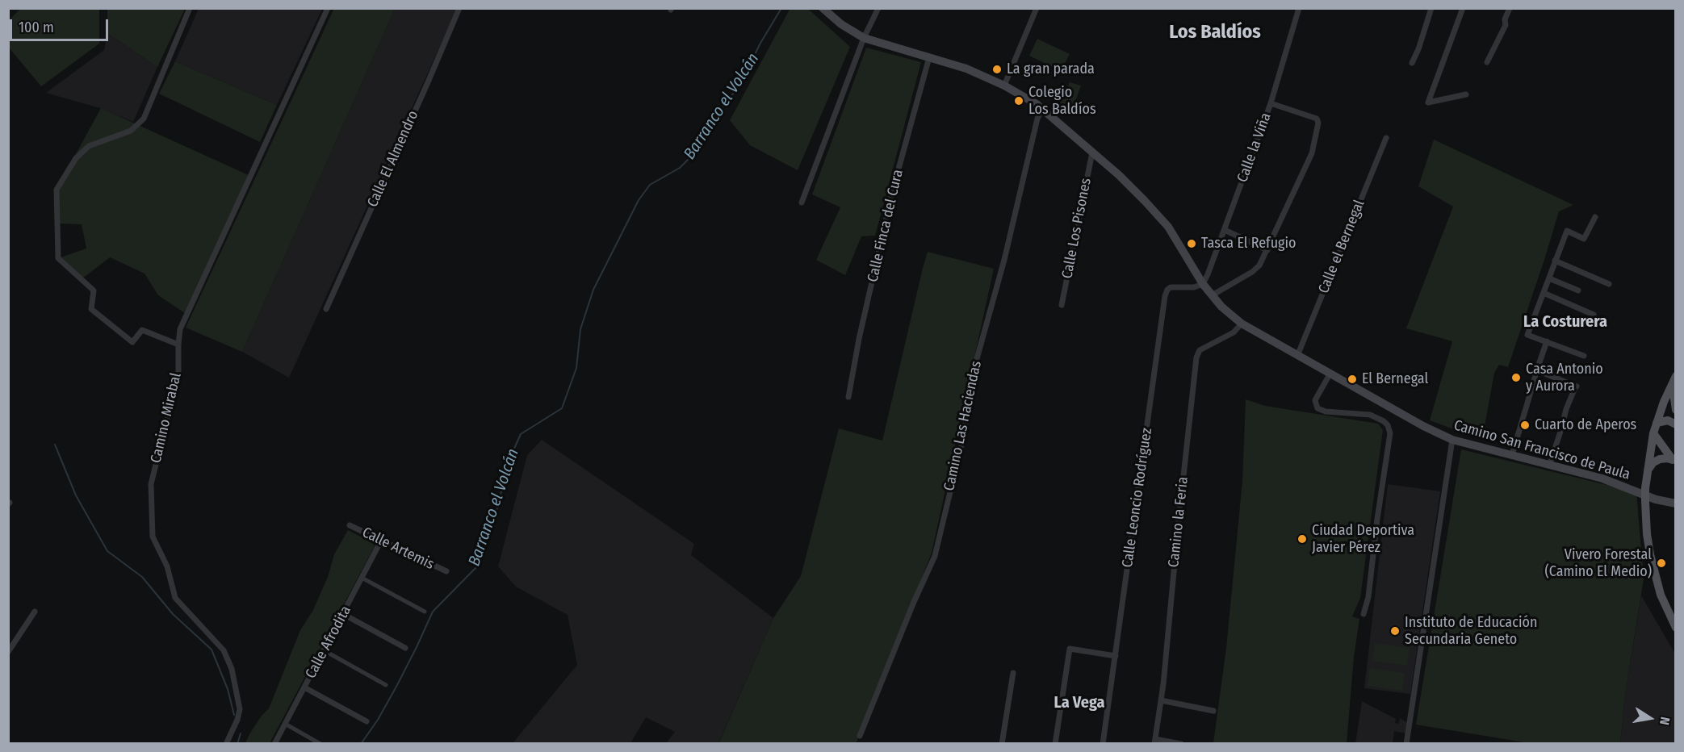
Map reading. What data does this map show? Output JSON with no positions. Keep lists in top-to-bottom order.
{
  "streets": {
    "main road": ["Camino San Francisco de Paula"],
    "street": [
      "Calle la Viña",
      "Calle El Almendro",
      "Calle Finca del Cura",
      "Calle Los Pisones",
      "Calle el Bernegal",
      "Camino Mirabal",
      "Camino Las Haciendas",
      "Calle Leoncio Rodríguez",
      "Camino la Feria",
      "Calle Artemis",
      "Calle Afrodita"
    ]
  },
  "crossings": [
    ["Calle la Viña", "Camino San Francisco de Paula"],
    ["Calle la Viña", "Calle Leoncio Rodríguez"],
    ["Calle Finca del Cura", "Camino San Francisco de Paula"],
    ["Calle Los Pisones", "Camino San Francisco de Paula"],
    ["Calle el Bernegal", "Camino San Francisco de Paula"],
    ["Camino Las Haciendas", "Camino San Francisco de Paula"],
    ["Camino San Francisco de Paula", "Calle Leoncio Rodríguez"],
    ["Camino San Francisco de Paula", "Camino la Feria"],
    ["Calle Artemis", "Calle Afrodita"]
  ],
  "districts": ["Los Baldíos", "La Costurera", "La Vega"],
  "water": ["Barranco el Volcán"],
  "places": [
    "La gran parada",
    "Colegio Los Baldíos",
    "Tasca El Refugio",
    "Casa Antonio y Aurora",
    "El Bernegal",
    "Cuarto de Aperos",
    "Ciudad Deportiva Javier Pérez",
    "Vivero Forestal (Camino El Medio)",
    "Instituto de Educación Secundaria Geneto"
  ],
  "scale_bar": "100 m",
  "north": "right"
}
